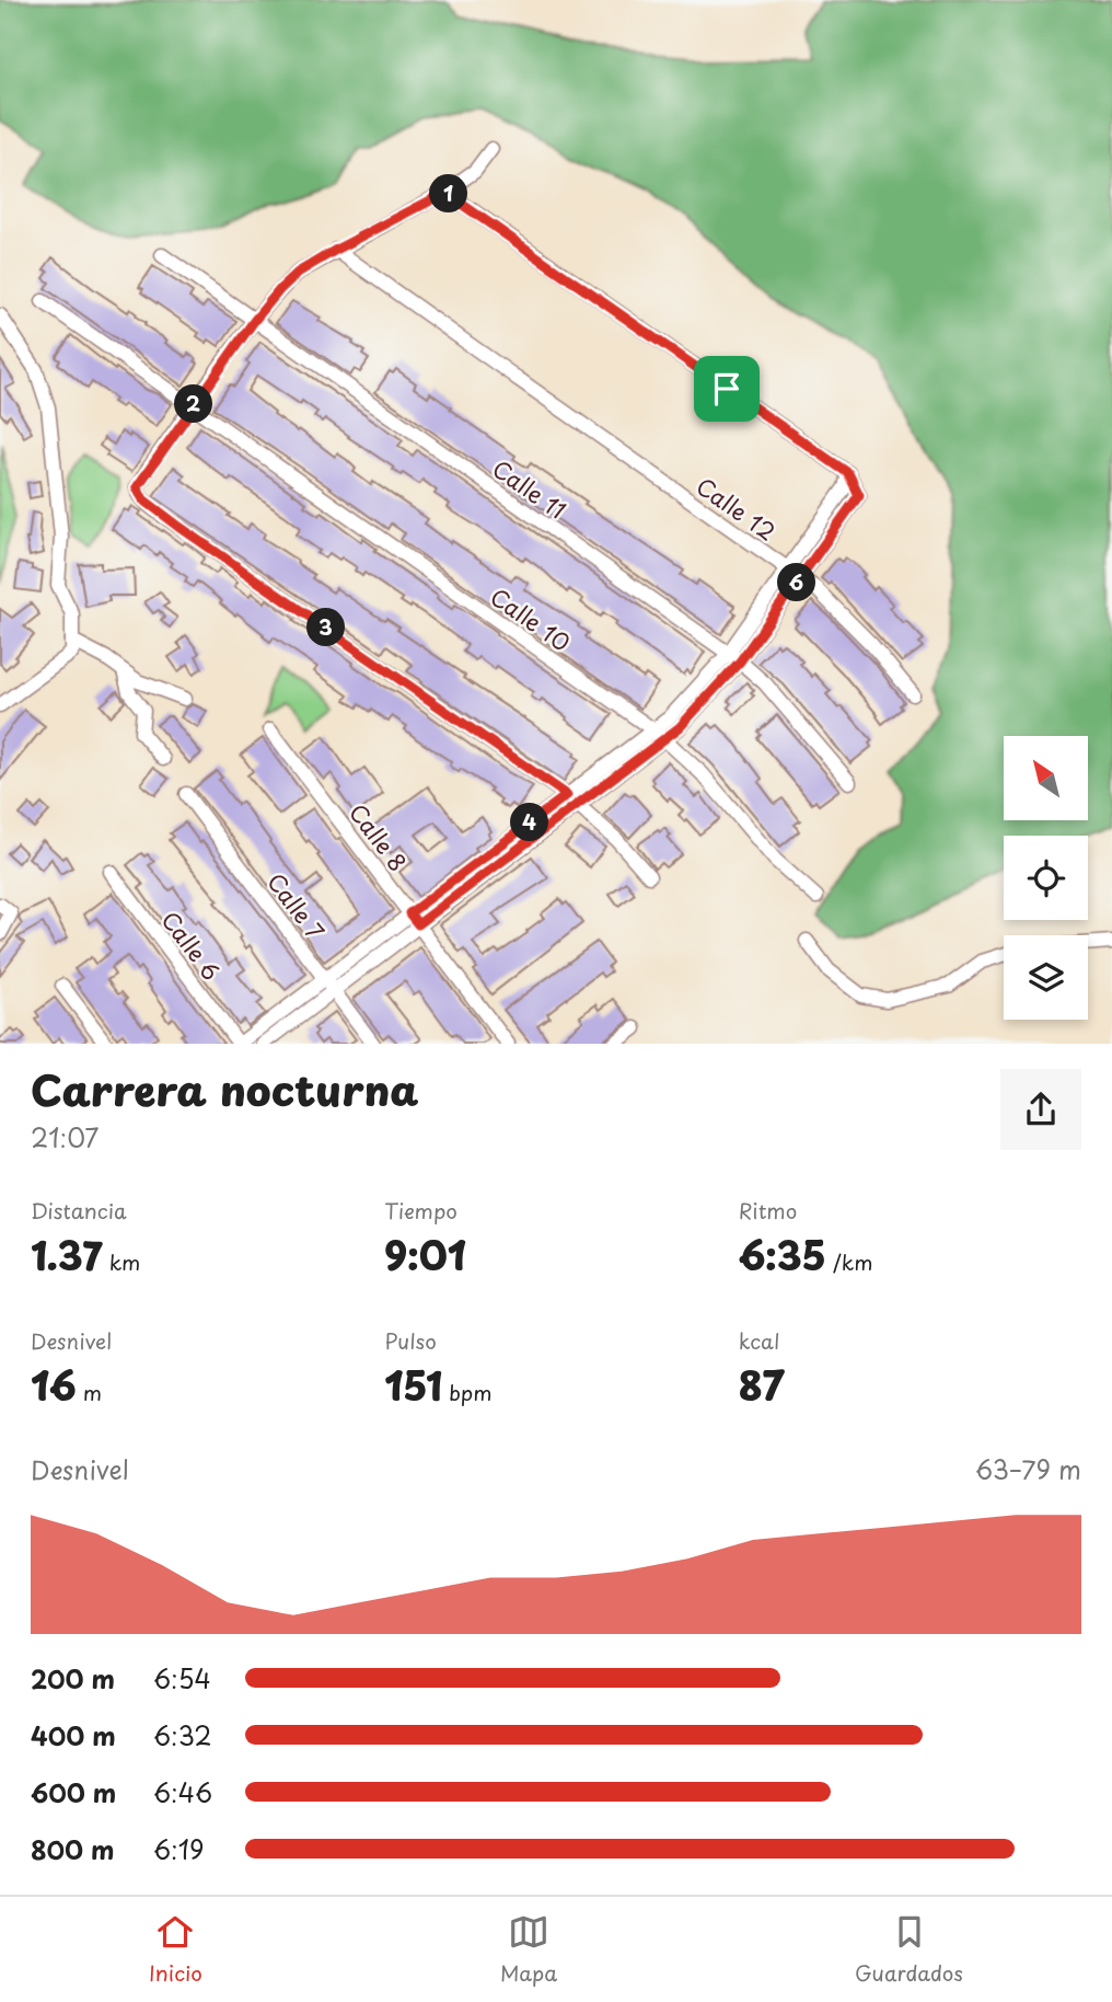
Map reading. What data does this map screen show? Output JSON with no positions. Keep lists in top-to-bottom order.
{
  "streets": {
    "street": [
      "Calle 11",
      "Calle 12",
      "Calle 10",
      "Calle 8",
      "Calle 7",
      "Calle 6"
    ]
  },
  "north": "top left",
  "page": {
    "pins": [
      "1",
      "2",
      "6",
      "3",
      "4"
    ],
    "heading": ["Carrera nocturna", "21:07"],
    "stats": [
      ["Distancia", "1.37 km"],
      ["Tiempo", "9:01"],
      ["Ritmo", "6:35 /km"],
      ["Desnivel", "16 m"],
      ["Pulso", "151 bpm"],
      ["kcal", "87"]
    ],
    "chart": ["Desnivel", "63–79 m"],
    "list": [
      {
        "name": "200 m",
        "note": "6:54"
      },
      {
        "name": "400 m",
        "note": "6:32"
      },
      {
        "name": "600 m",
        "note": "6:46"
      },
      {
        "name": "800 m",
        "note": "6:19"
      }
    ],
    "tabs": ["Inicio", "Mapa", "Guardados"]
  }
}
